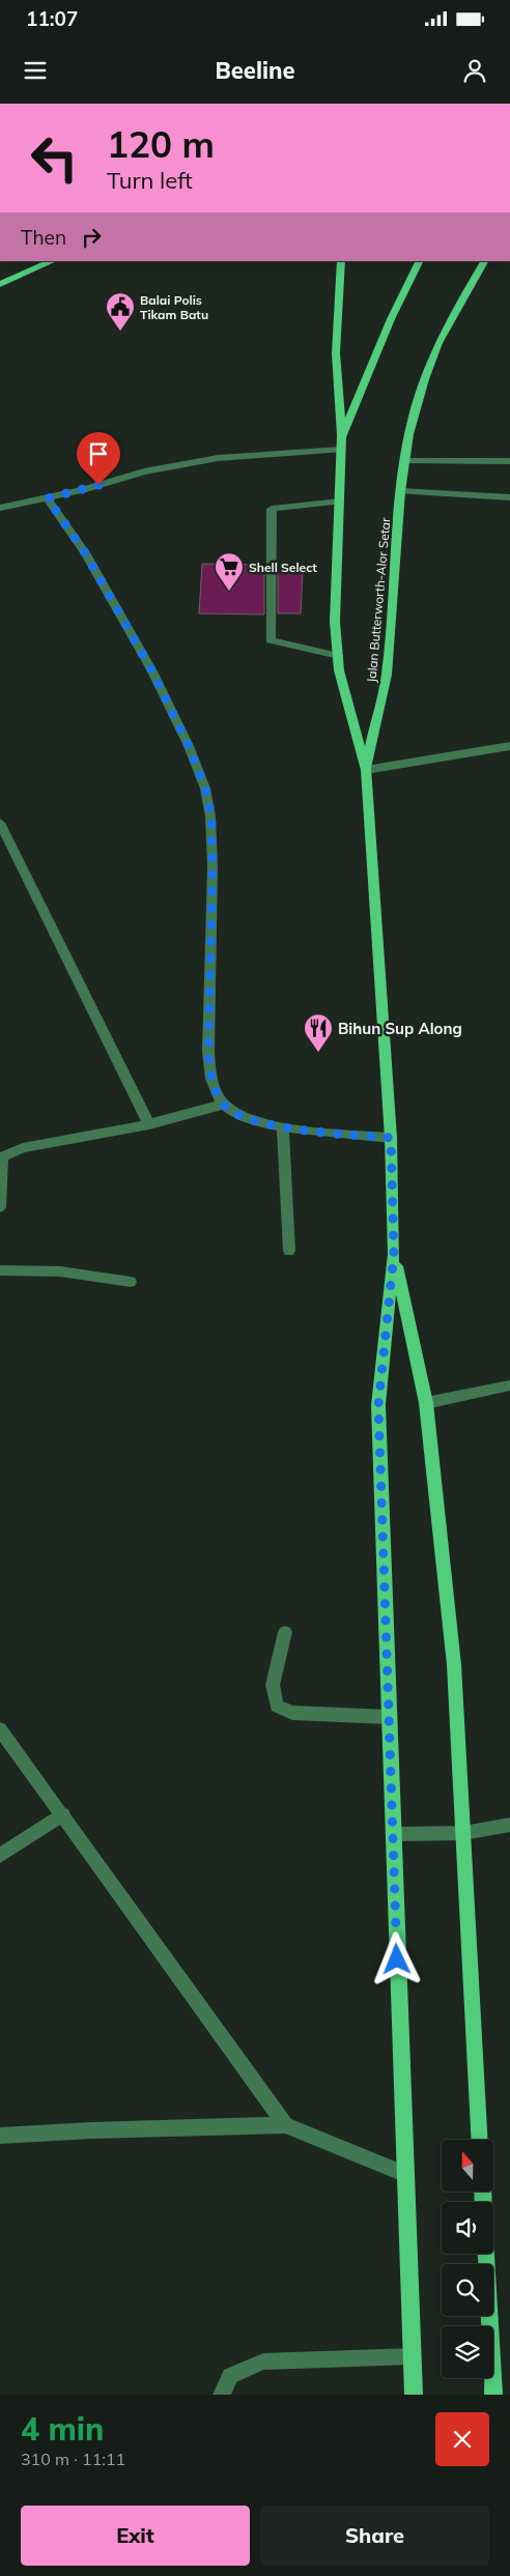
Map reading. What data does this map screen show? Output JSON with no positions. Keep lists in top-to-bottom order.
{
  "streets": {
    "main road": ["Jalan Butterworth-Alor Setar"]
  },
  "places": {
    "public building": ["Balai Polis Tikam Batu"],
    "supermarket": ["Shell Select"],
    "restaurant": ["Bihun Sup Along"]
  },
  "north": "top",
  "page": {
    "status": "11:07",
    "header": "Beeline",
    "turn": ["120 m", "Turn left"],
    "then": "Then",
    "heading": ["4 min", "310 m · 11:11"],
    "buttons": ["Exit", "Share"]
  }
}
